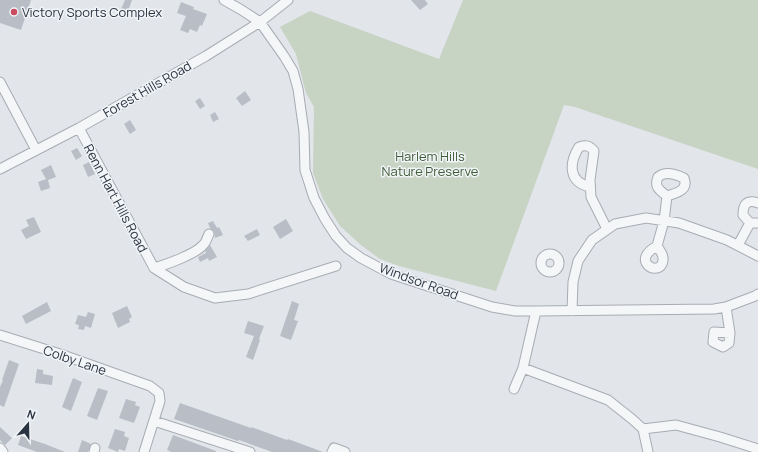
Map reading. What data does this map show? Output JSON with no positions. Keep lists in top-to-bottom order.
{
  "streets": {
    "street": [
      "Forest Hills Road",
      "Renn Hart Hills Road",
      "Windsor Road",
      "Colby Lane"
    ]
  },
  "crossings": [
    ["Forest Hills Road", "Renn Hart Hills Road"],
    ["Forest Hills Road", "Windsor Road"]
  ],
  "parks": ["Harlem Hills Nature Preserve"],
  "places": ["Victory Sports Complex"],
  "north": "top"
}
